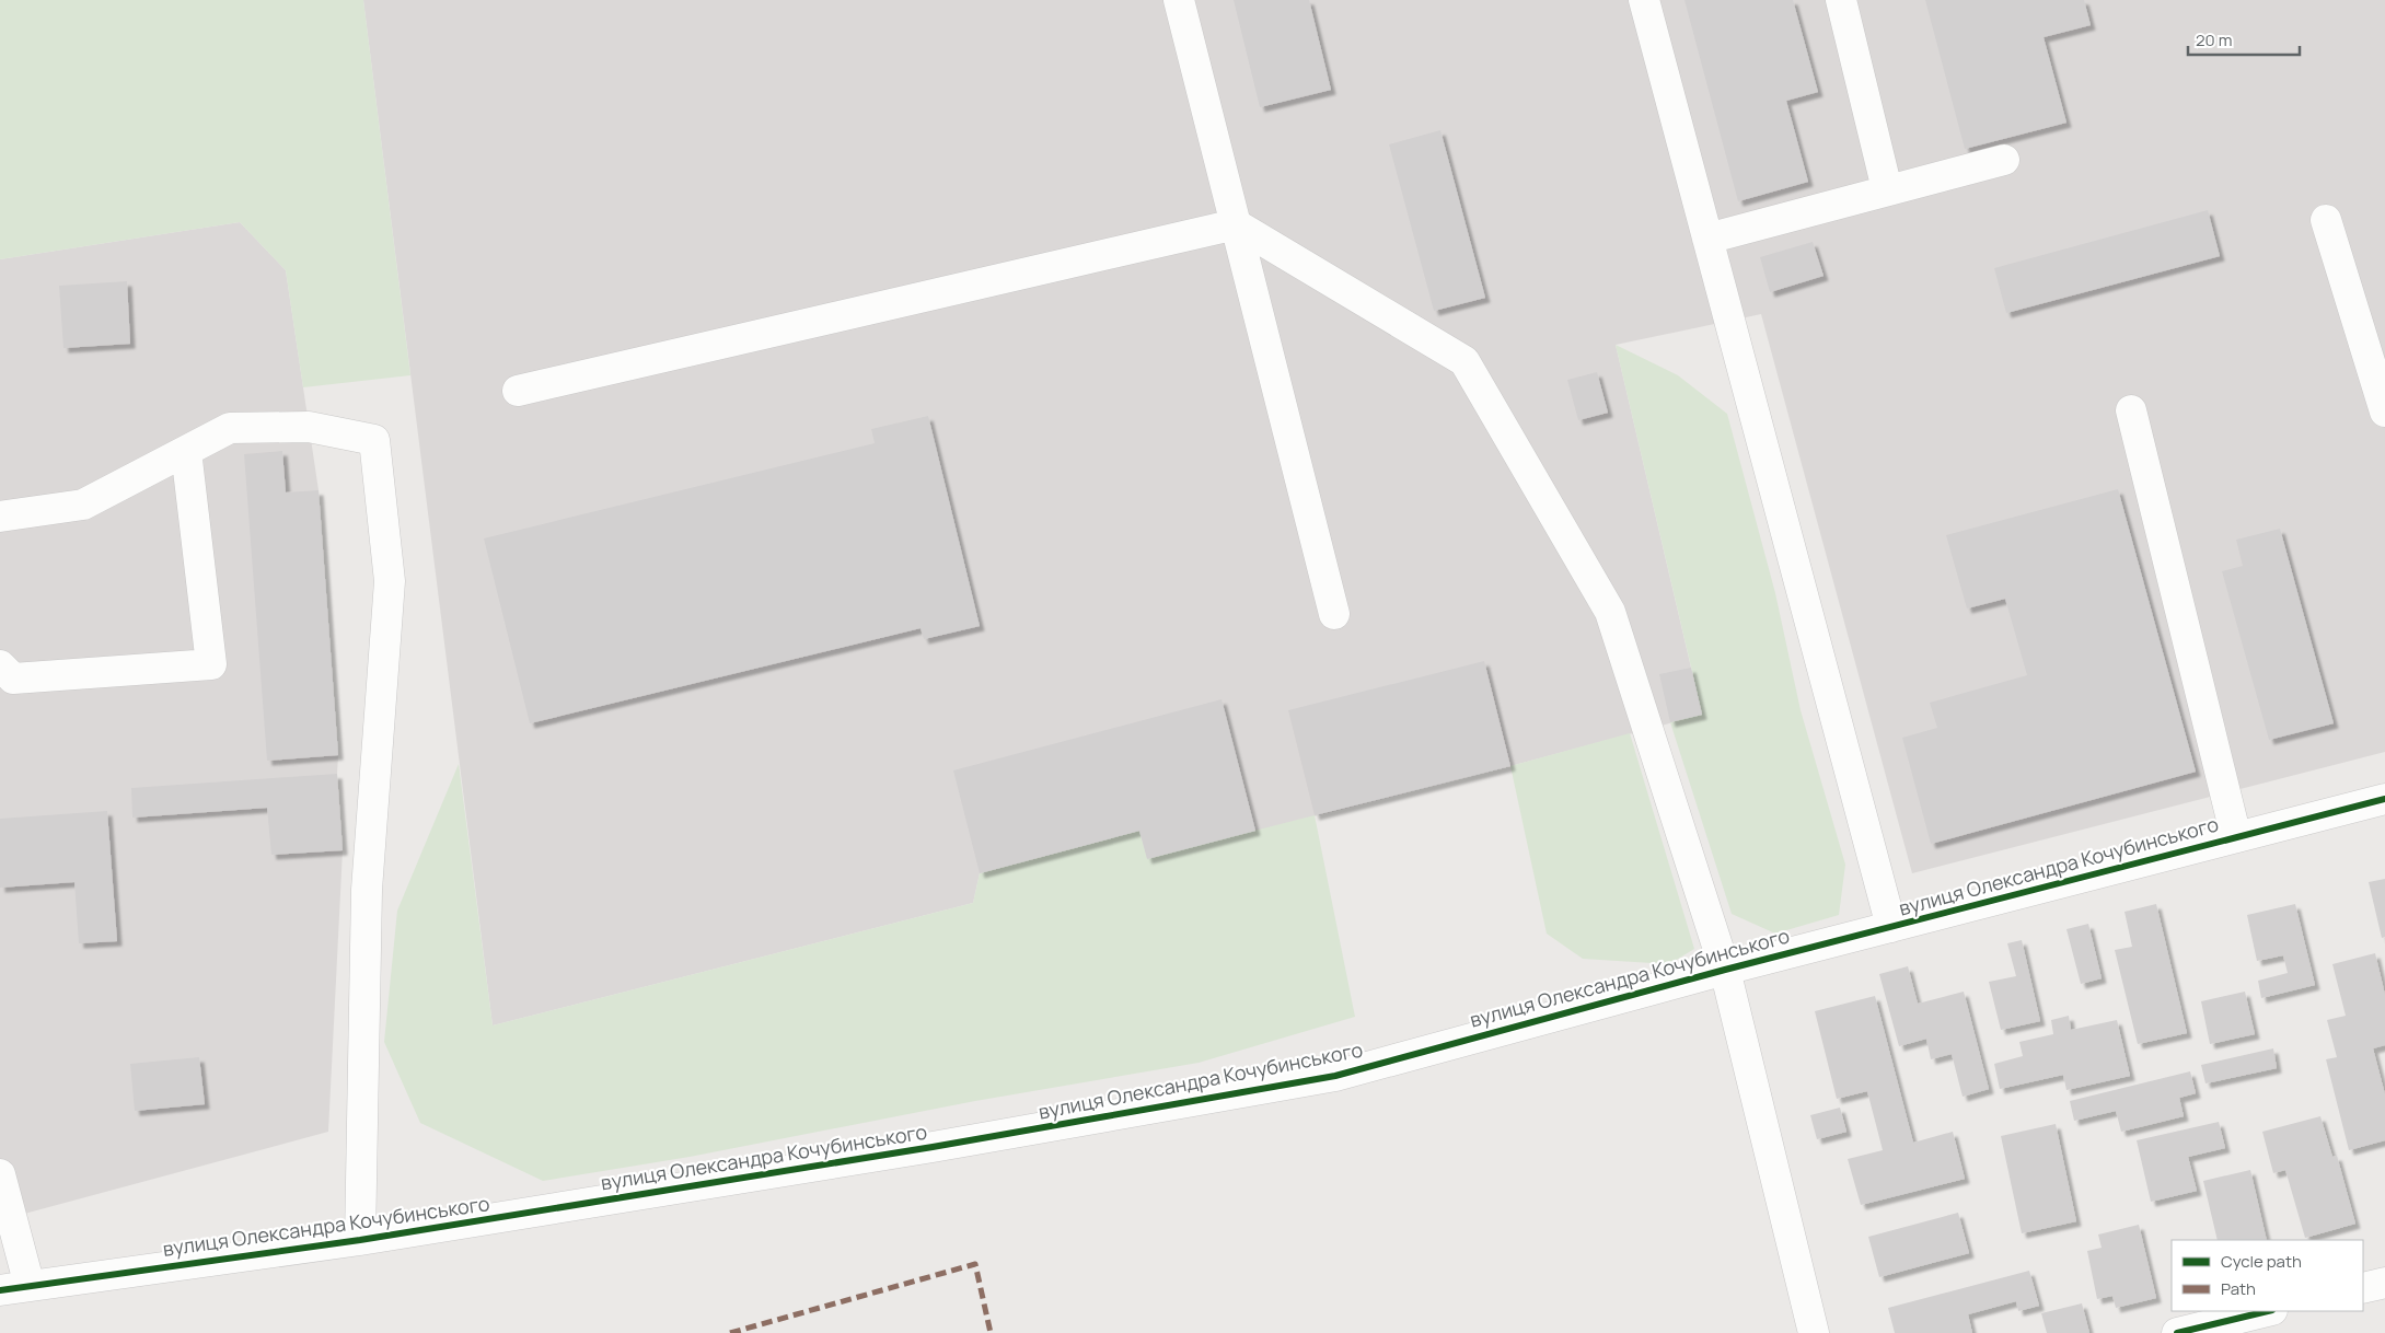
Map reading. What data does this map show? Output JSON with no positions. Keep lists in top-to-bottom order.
{
  "streets": {
    "street": ["вулиця Олександра Кочубинського"]
  },
  "legend": ["Cycle path", "Path"],
  "scale_bar": "20 m"
}
